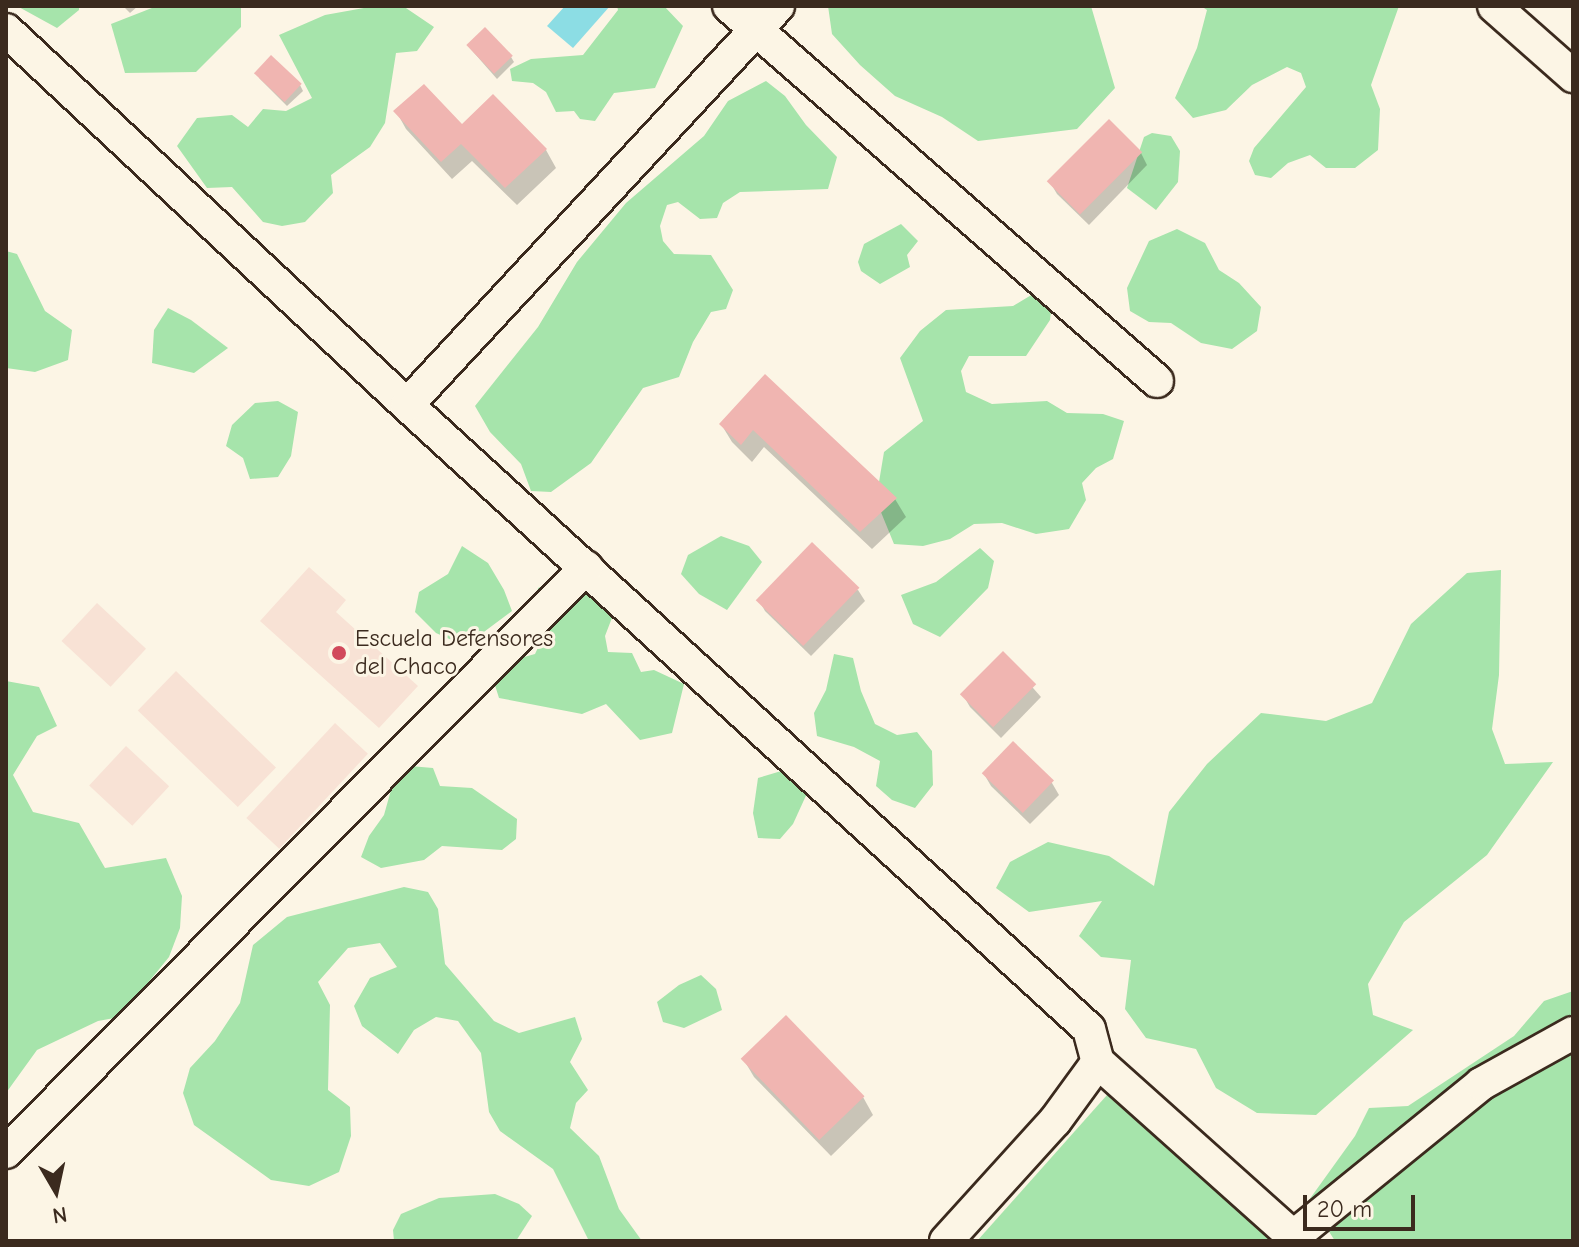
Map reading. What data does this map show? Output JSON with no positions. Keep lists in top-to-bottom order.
{
  "places": ["Escuela Defensores del Chaco"],
  "scale_bar": "20 m",
  "north": "bottom"
}
